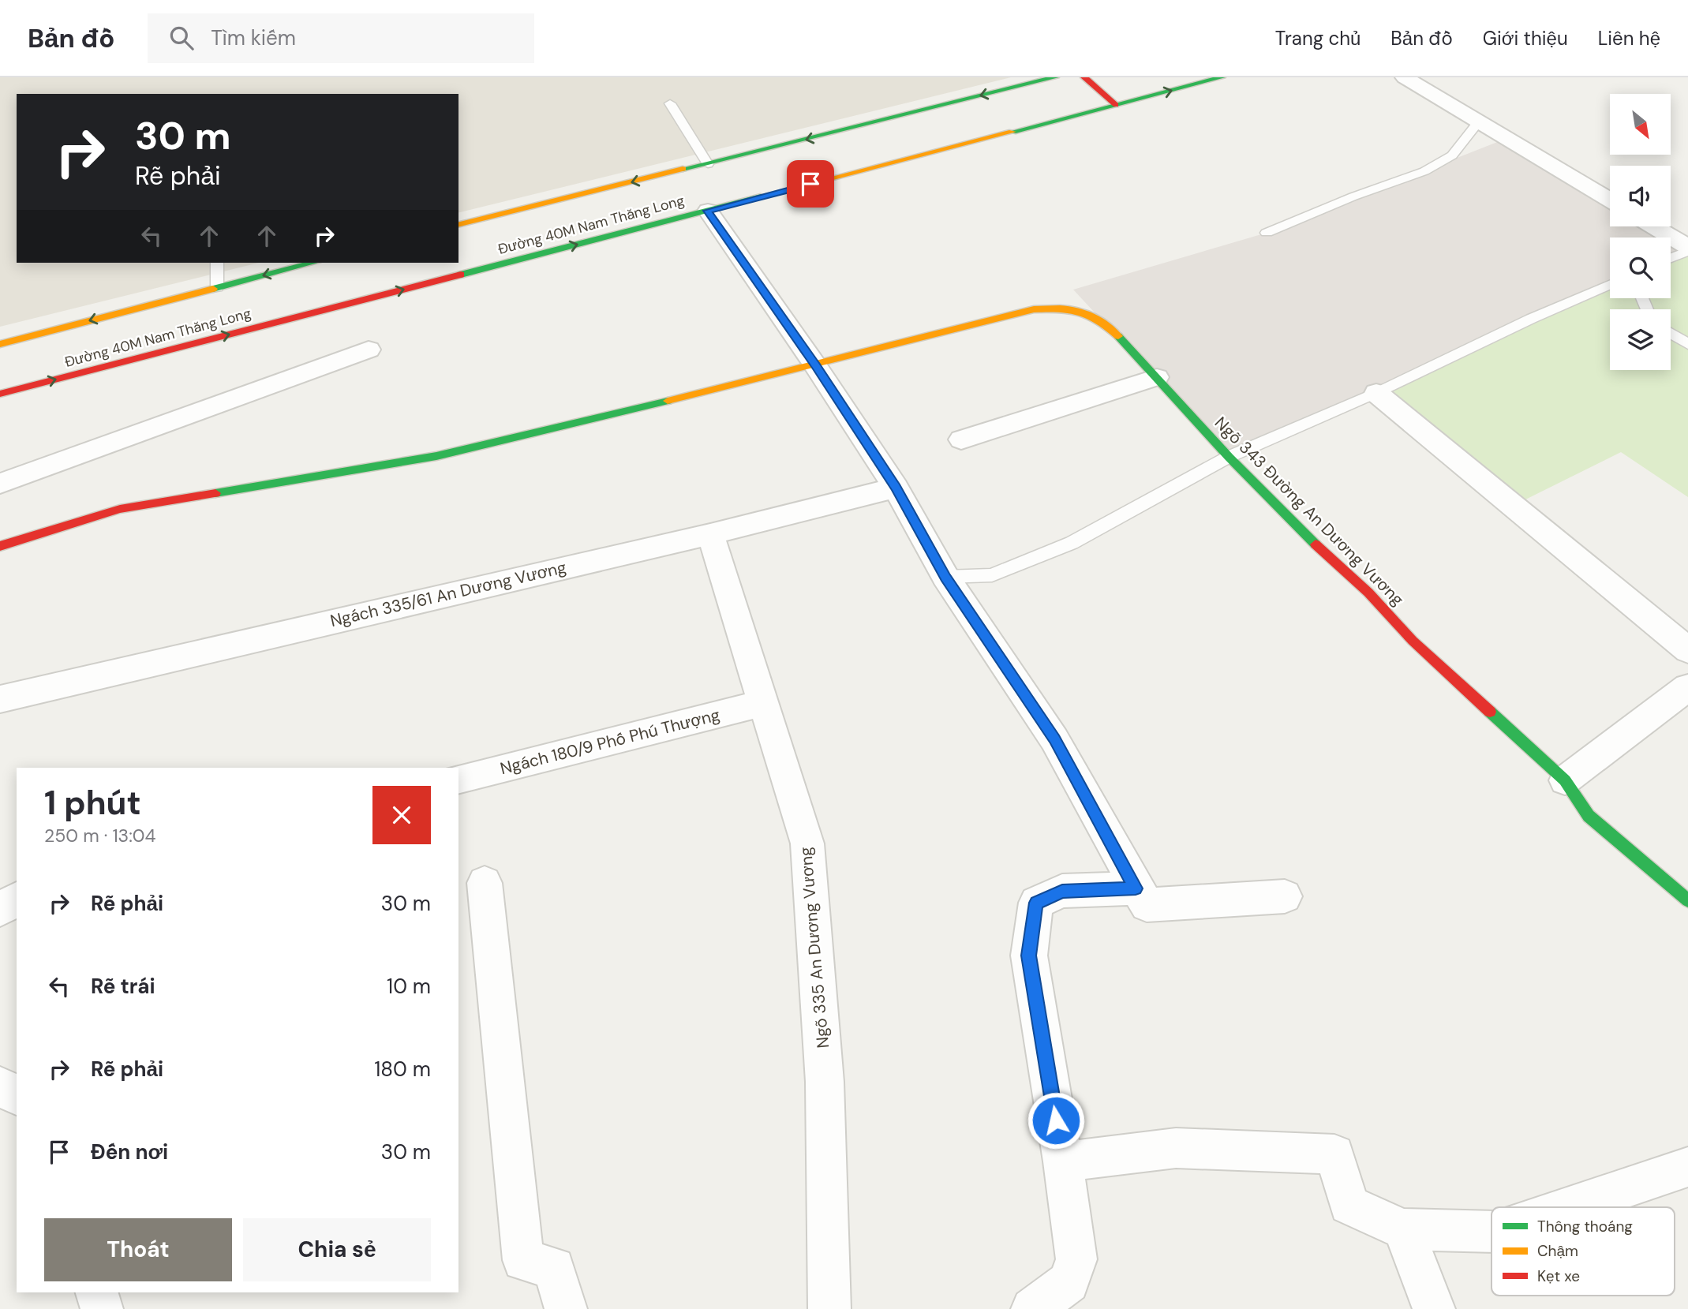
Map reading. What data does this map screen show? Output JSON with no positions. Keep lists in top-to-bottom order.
{
  "streets": {
    "street": [
      "Đường 40M Nam Thăng Long",
      "Ngõ 343 Đường An Dương Vương",
      "Ngách 335/61 An Dương Vương",
      "Ngách 180/9 Phố Phú Thượng",
      "Ngõ 335 An Dương Vương"
    ]
  },
  "crossings": [
    ["Ngách 335/61 An Dương Vương", "Ngõ 335 An Dương Vương"],
    ["Ngách 180/9 Phố Phú Thượng", "Ngõ 335 An Dương Vương"]
  ],
  "legend": ["Thông thoáng", "Chậm", "Kẹt xe"],
  "north": "bottom right",
  "page": {
    "header": "Bản đồ",
    "search": "Tìm kiếm",
    "nav": [
      "Trang chủ",
      "Bản đồ",
      "Giới thiệu",
      "Liên hệ"
    ],
    "turn": ["30 m", "Rẽ phải"],
    "heading": ["1 phút", "250 m · 13:04"],
    "list": [
      {
        "name": "Rẽ phải",
        "value": "30 m"
      },
      {
        "name": "Rẽ trái",
        "value": "10 m"
      },
      {
        "name": "Rẽ phải",
        "value": "180 m"
      },
      {
        "name": "Đến nơi",
        "value": "30 m"
      }
    ],
    "buttons": ["Thoát", "Chia sẻ"]
  }
}
